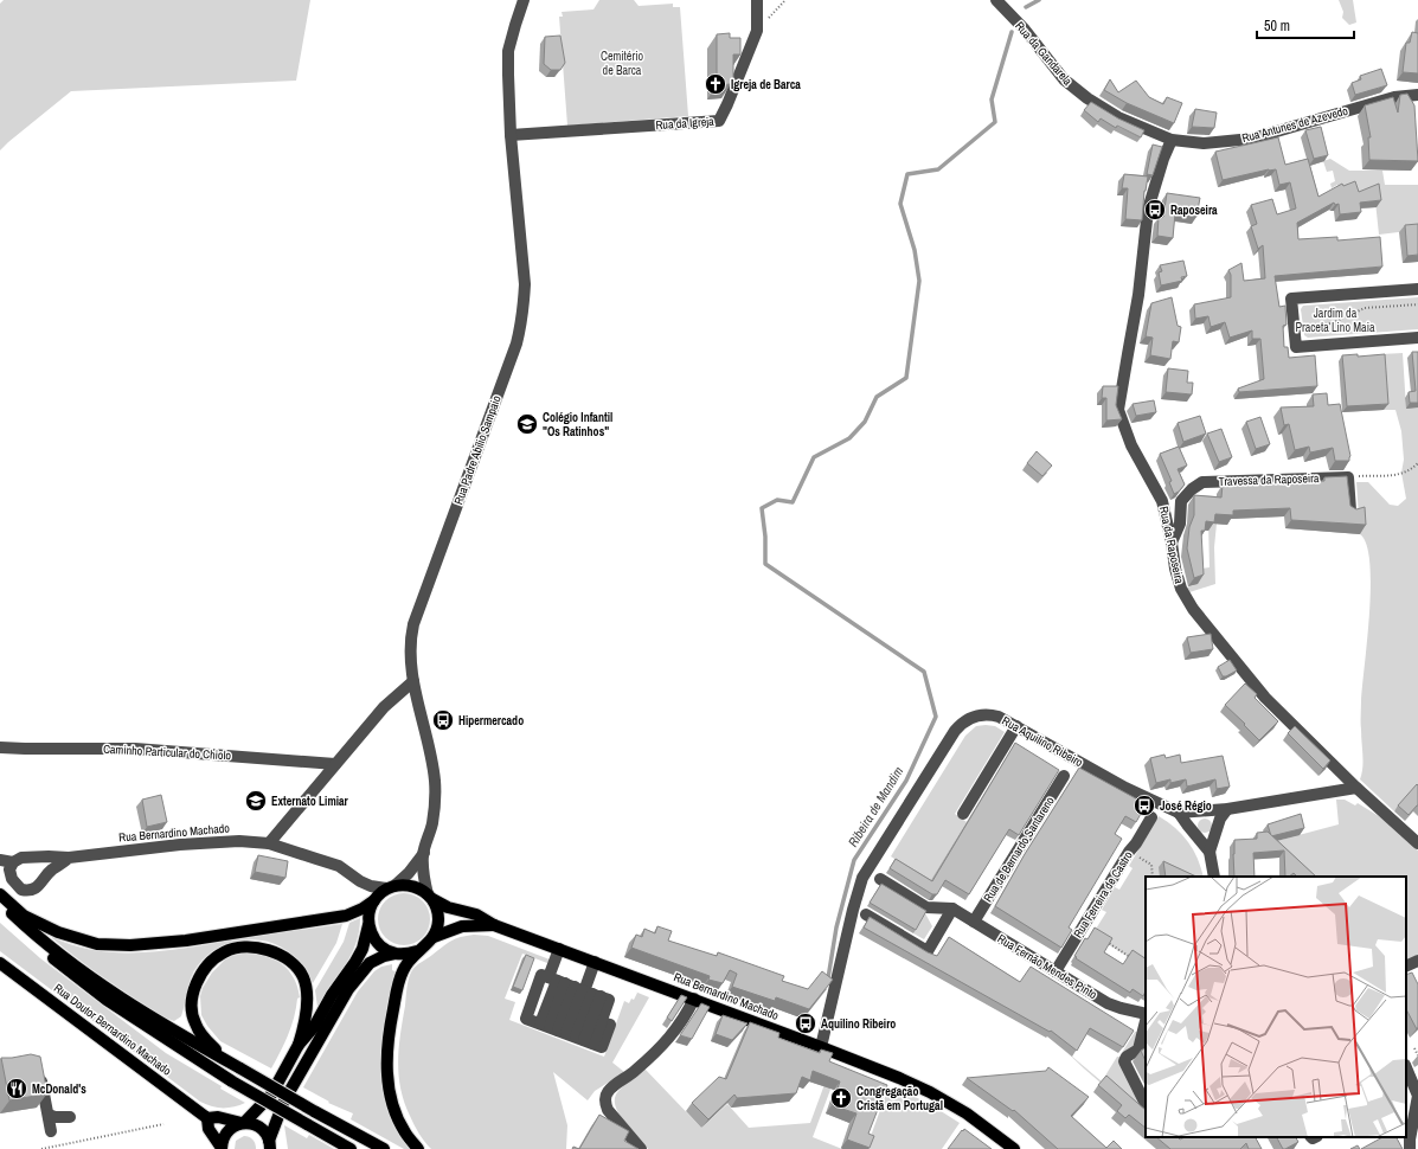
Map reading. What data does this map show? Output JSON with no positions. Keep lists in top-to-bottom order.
{
  "streets": {
    "main road": ["Rua Bernardino Machado", "Rua Doutor Bernardino Machado"],
    "street": [
      "Rua da Gandarela",
      "Rua da Igreja",
      "Rua Antunes de Azevedo",
      "Rua Padre Abílio Sampaio",
      "Travessa da Raposeira",
      "Rua da Raposeira",
      "Rua Aquilino Ribeiro",
      "Caminho Particular do Chiolo",
      "Rua de Bernardo Santareno",
      "Rua Ferreira de Castro",
      "Rua Fernão Mendes Pinto"
    ]
  },
  "crossings": [
    ["Rua da Gandarela", "Rua Antunes de Azevedo"],
    ["Rua da Gandarela", "Rua da Raposeira"],
    ["Rua da Igreja", "Rua Padre Abílio Sampaio"],
    ["Rua Antunes de Azevedo", "Rua da Raposeira"],
    ["Travessa da Raposeira", "Rua da Raposeira"],
    ["Rua Aquilino Ribeiro", "Rua Bernardino Machado"],
    ["Rua de Bernardo Santareno", "Rua Fernão Mendes Pinto"],
    ["Rua Ferreira de Castro", "Rua Fernão Mendes Pinto"]
  ],
  "water": ["Ribeira de Mandim"],
  "parks": ["Cemitério de Barca", "Jardim da Praceta Lino Maia"],
  "places": {
    "church": ["Igreja de Barca", "Congregação Cristã em Portugal"],
    "bus stop": [
      "Raposeira",
      "Hipermercado",
      "José Régio",
      "Aquilino Ribeiro"
    ],
    "school or university": ["Colégio Infantil \"Os Ratinhos\"", "Externato Limiar"],
    "restaurant": ["McDonald's"]
  },
  "scale_bar": "50 m"
}
